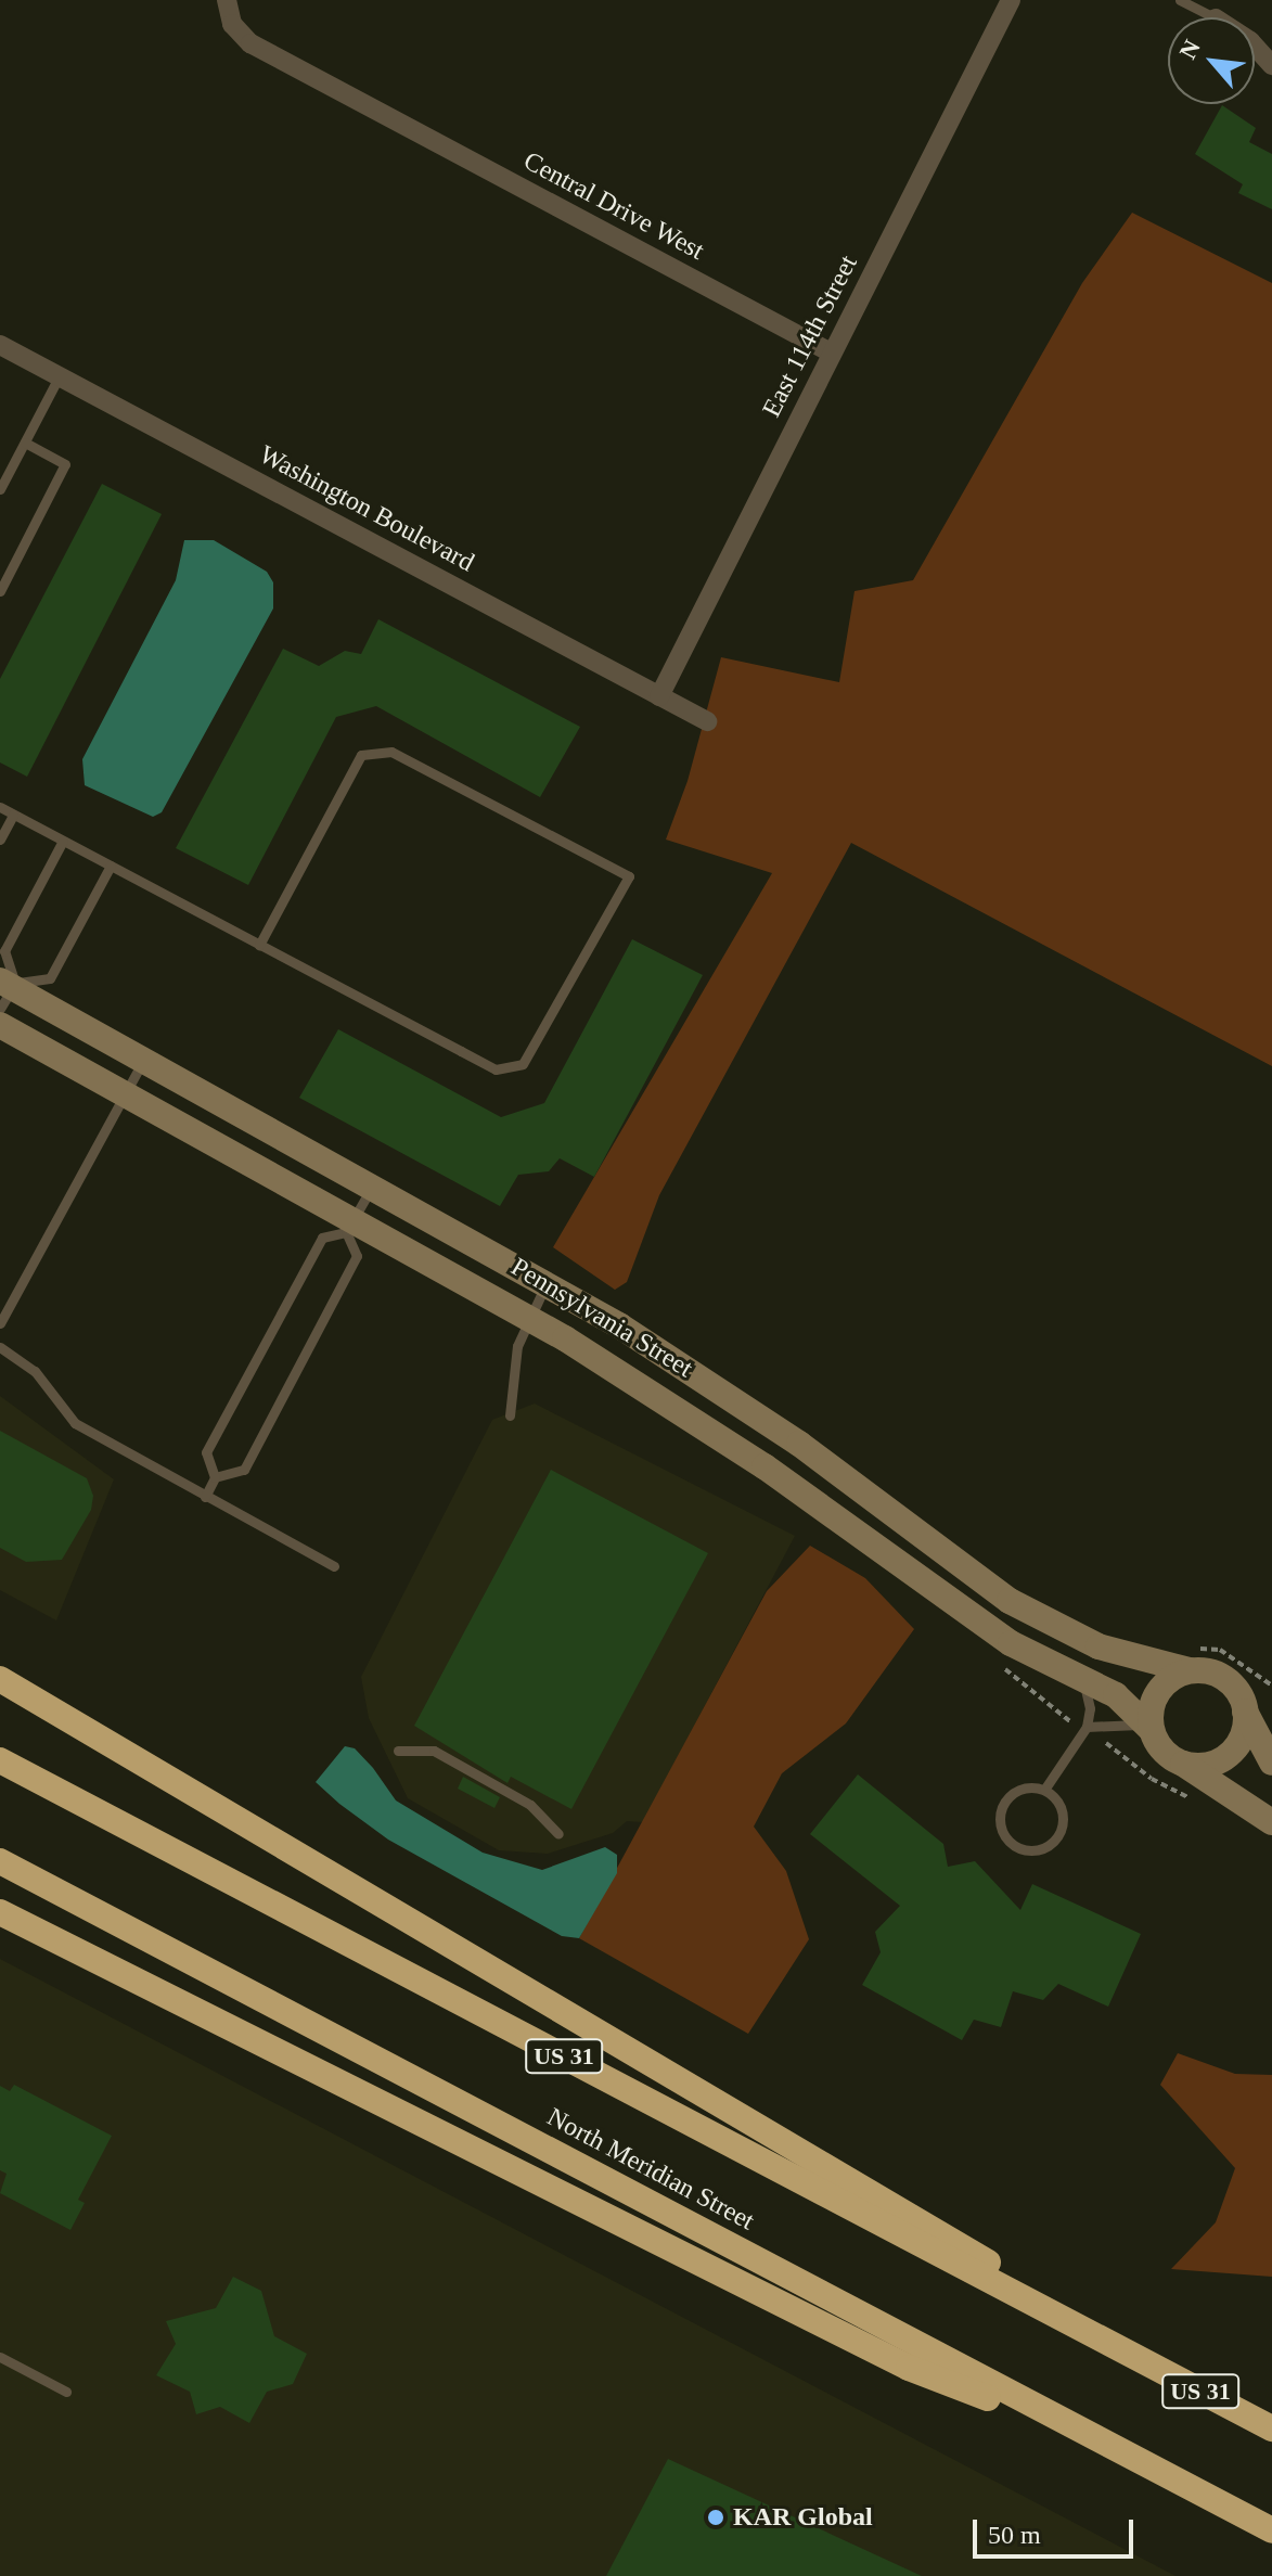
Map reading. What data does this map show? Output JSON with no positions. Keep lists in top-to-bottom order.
{
  "streets": {
    "highway": ["US 31", "North Meridian Street"],
    "main road": ["Pennsylvania Street"],
    "street": ["Central Drive West", "East 114th Street", "Washington Boulevard"]
  },
  "crossings": [
    ["Central Drive West", "East 114th Street"],
    ["East 114th Street", "Washington Boulevard"]
  ],
  "places": ["KAR Global"],
  "scale_bar": "50 m",
  "north": "top left"
}
